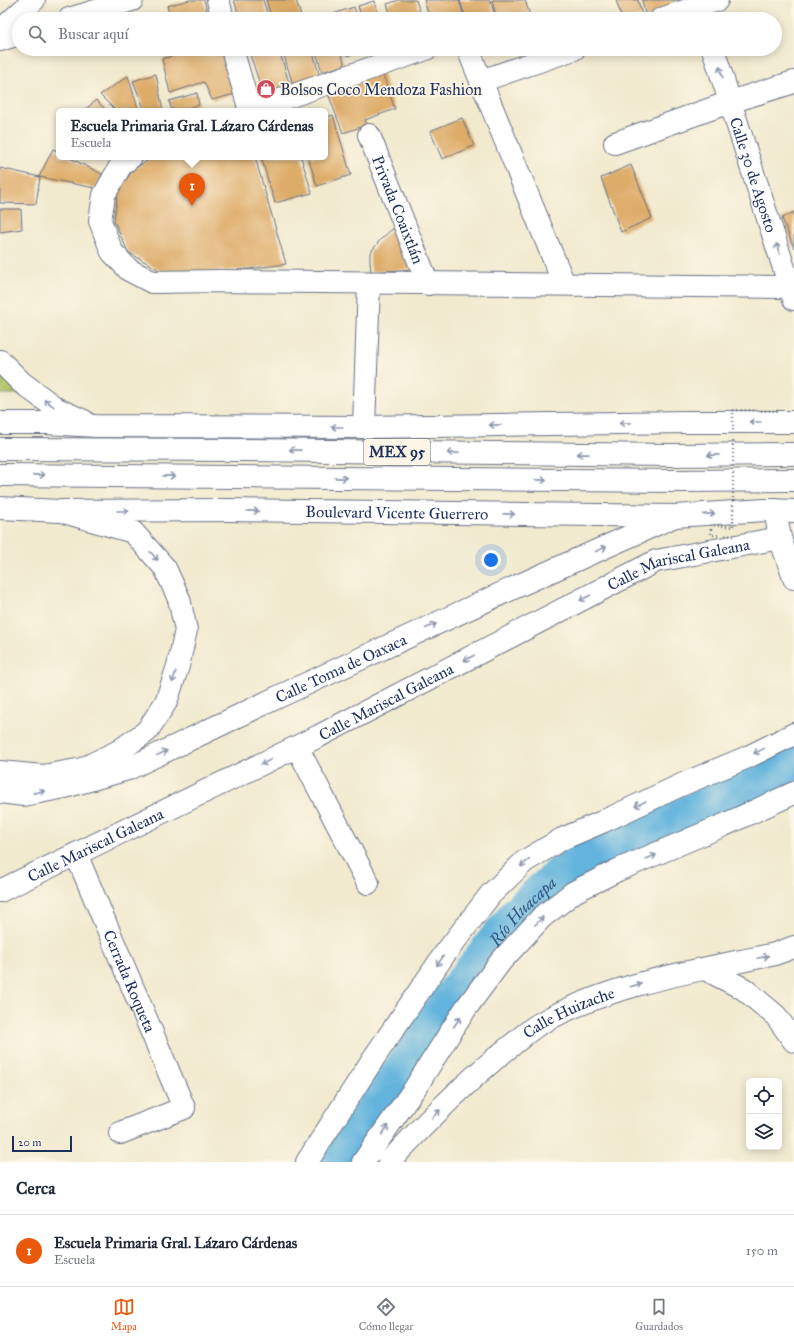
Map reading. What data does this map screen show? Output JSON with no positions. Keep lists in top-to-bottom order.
{
  "streets": {
    "main road": [
      "Calle 30 de Agosto",
      "Privada Coaixtlán",
      "MEX 95",
      "Boulevard Vicente Guerrero",
      "Calle Mariscal Galeana",
      "Calle Toma de Oaxaca",
      "Cerrada Roqueta",
      "Calle Huizache"
    ]
  },
  "crossings": [
    ["Boulevard Vicente Guerrero", "Calle Toma de Oaxaca"],
    ["Calle Mariscal Galeana", "Cerrada Roqueta"]
  ],
  "one_way": ["Calle 30 de Agosto"],
  "water": ["Río Huacapa"],
  "places": {
    "shop": ["Bolsos Coco Mendoza Fashion"]
  },
  "scale_bar": "20 m",
  "page": {
    "search": "Buscar aquí",
    "popup": ["Escuela Primaria Gral. Lázaro Cárdenas", "Escuela"],
    "pins": "1",
    "scale": "20 m",
    "heading": "Cerca",
    "list": [
      {
        "mark": "1",
        "name": "Escuela Primaria Gral. Lázaro Cárdenas",
        "note": "Escuela",
        "value": "150 m"
      }
    ],
    "nav": ["Mapa", "Cómo llegar", "Guardados"]
  }
}
